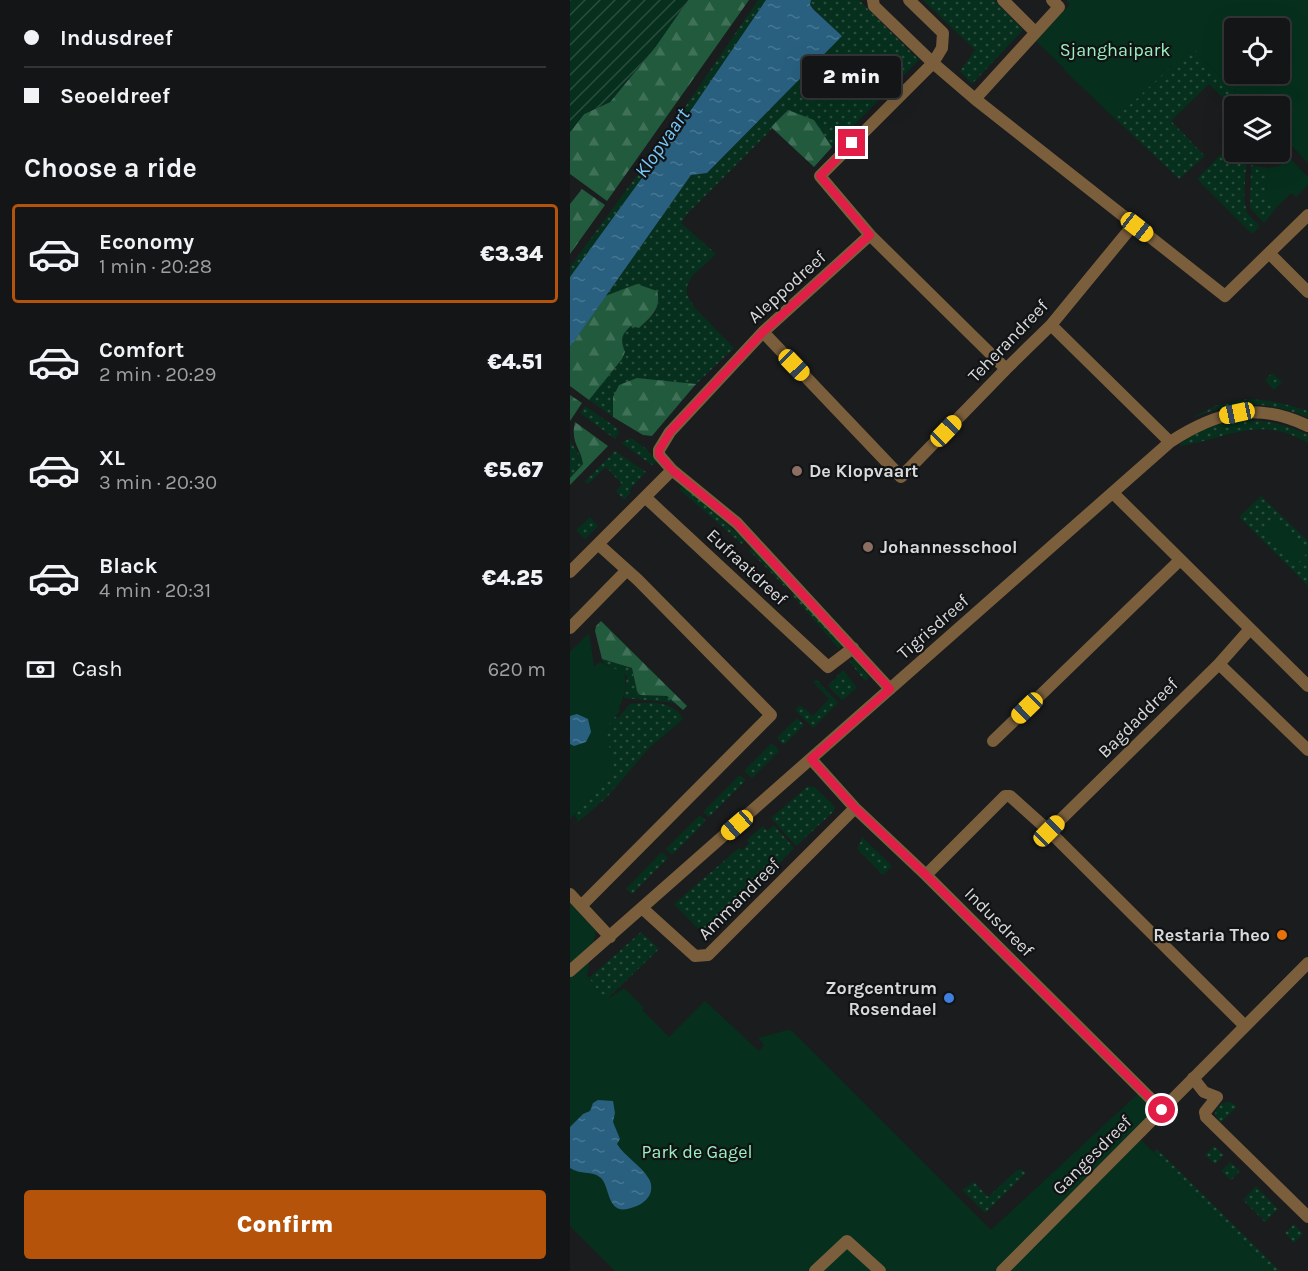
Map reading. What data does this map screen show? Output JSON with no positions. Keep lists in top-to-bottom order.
{
  "streets": {
    "street": [
      "Aleppodreef",
      "Teherandreef",
      "Eufraatdreef",
      "Tigrisdreef",
      "Bagdaddreef",
      "Ammandreef",
      "Indusdreef",
      "Gangesdreef"
    ]
  },
  "crossings": [
    ["Aleppodreef", "Teherandreef"],
    ["Aleppodreef", "Eufraatdreef"],
    ["Eufraatdreef", "Tigrisdreef"],
    ["Tigrisdreef", "Ammandreef"],
    ["Tigrisdreef", "Indusdreef"],
    ["Ammandreef", "Indusdreef"],
    ["Indusdreef", "Gangesdreef"]
  ],
  "water": ["Klopvaart"],
  "parks": ["Sjanghaipark", "Park de Gagel"],
  "places": [
    "De Klopvaart",
    "Johannesschool",
    "Restaria Theo",
    "Zorgcentrum Rosendael"
  ],
  "page": {
    "banner": ["Indusdreef", "Seoeldreef"],
    "bubble": "2 min",
    "heading": "Choose a ride",
    "list": [
      {
        "name": "Economy",
        "note": "1 min · 20:28",
        "value": "€3.34"
      },
      {
        "name": "Comfort",
        "note": "2 min · 20:29",
        "value": "€4.51"
      },
      {
        "name": "XL",
        "note": "3 min · 20:30",
        "value": "€5.67"
      },
      {
        "name": "Black",
        "note": "4 min · 20:31",
        "value": "€4.25"
      }
    ],
    "pay": ["Cash", "620 m"],
    "buttons": "Confirm"
  }
}
